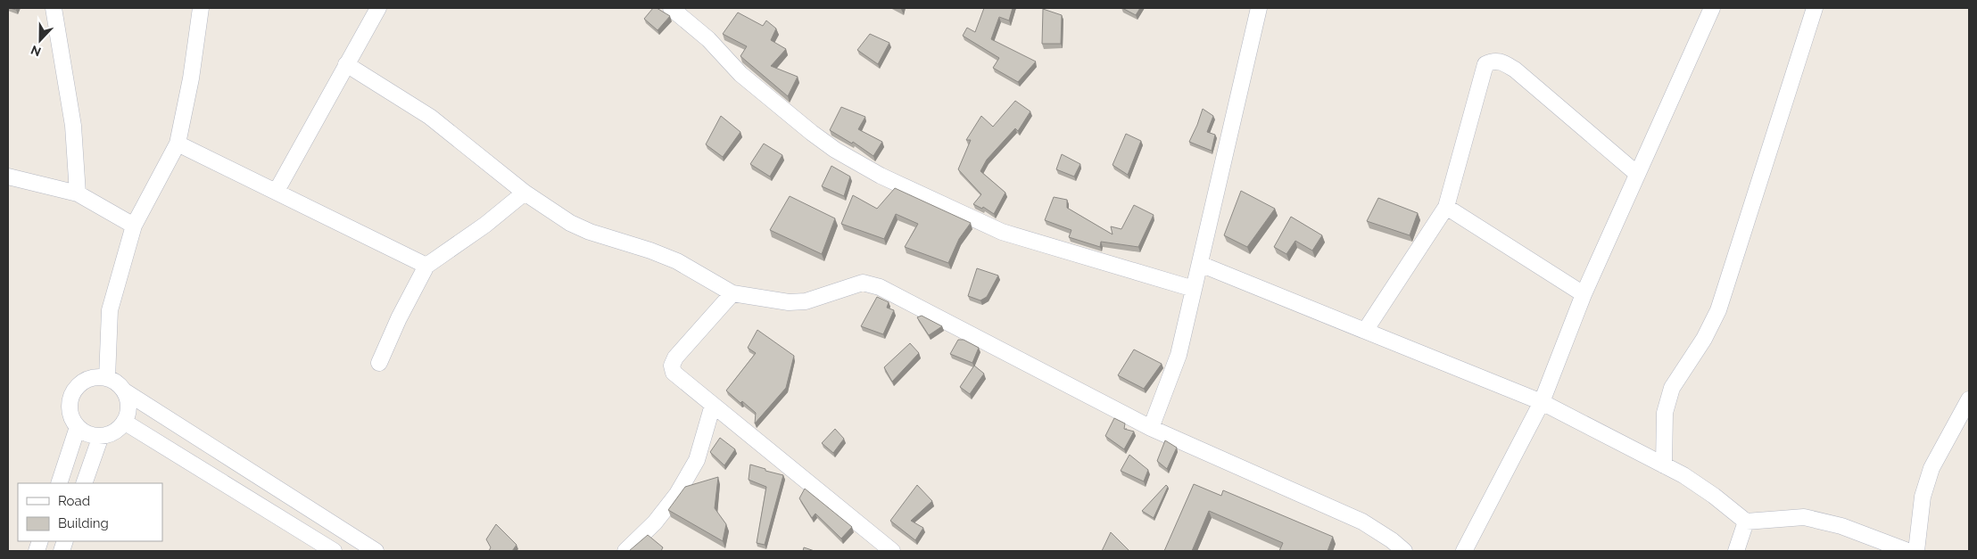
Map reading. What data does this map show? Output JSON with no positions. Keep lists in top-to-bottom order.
{
  "legend": ["Road", "Building"],
  "north": "bottom"
}
